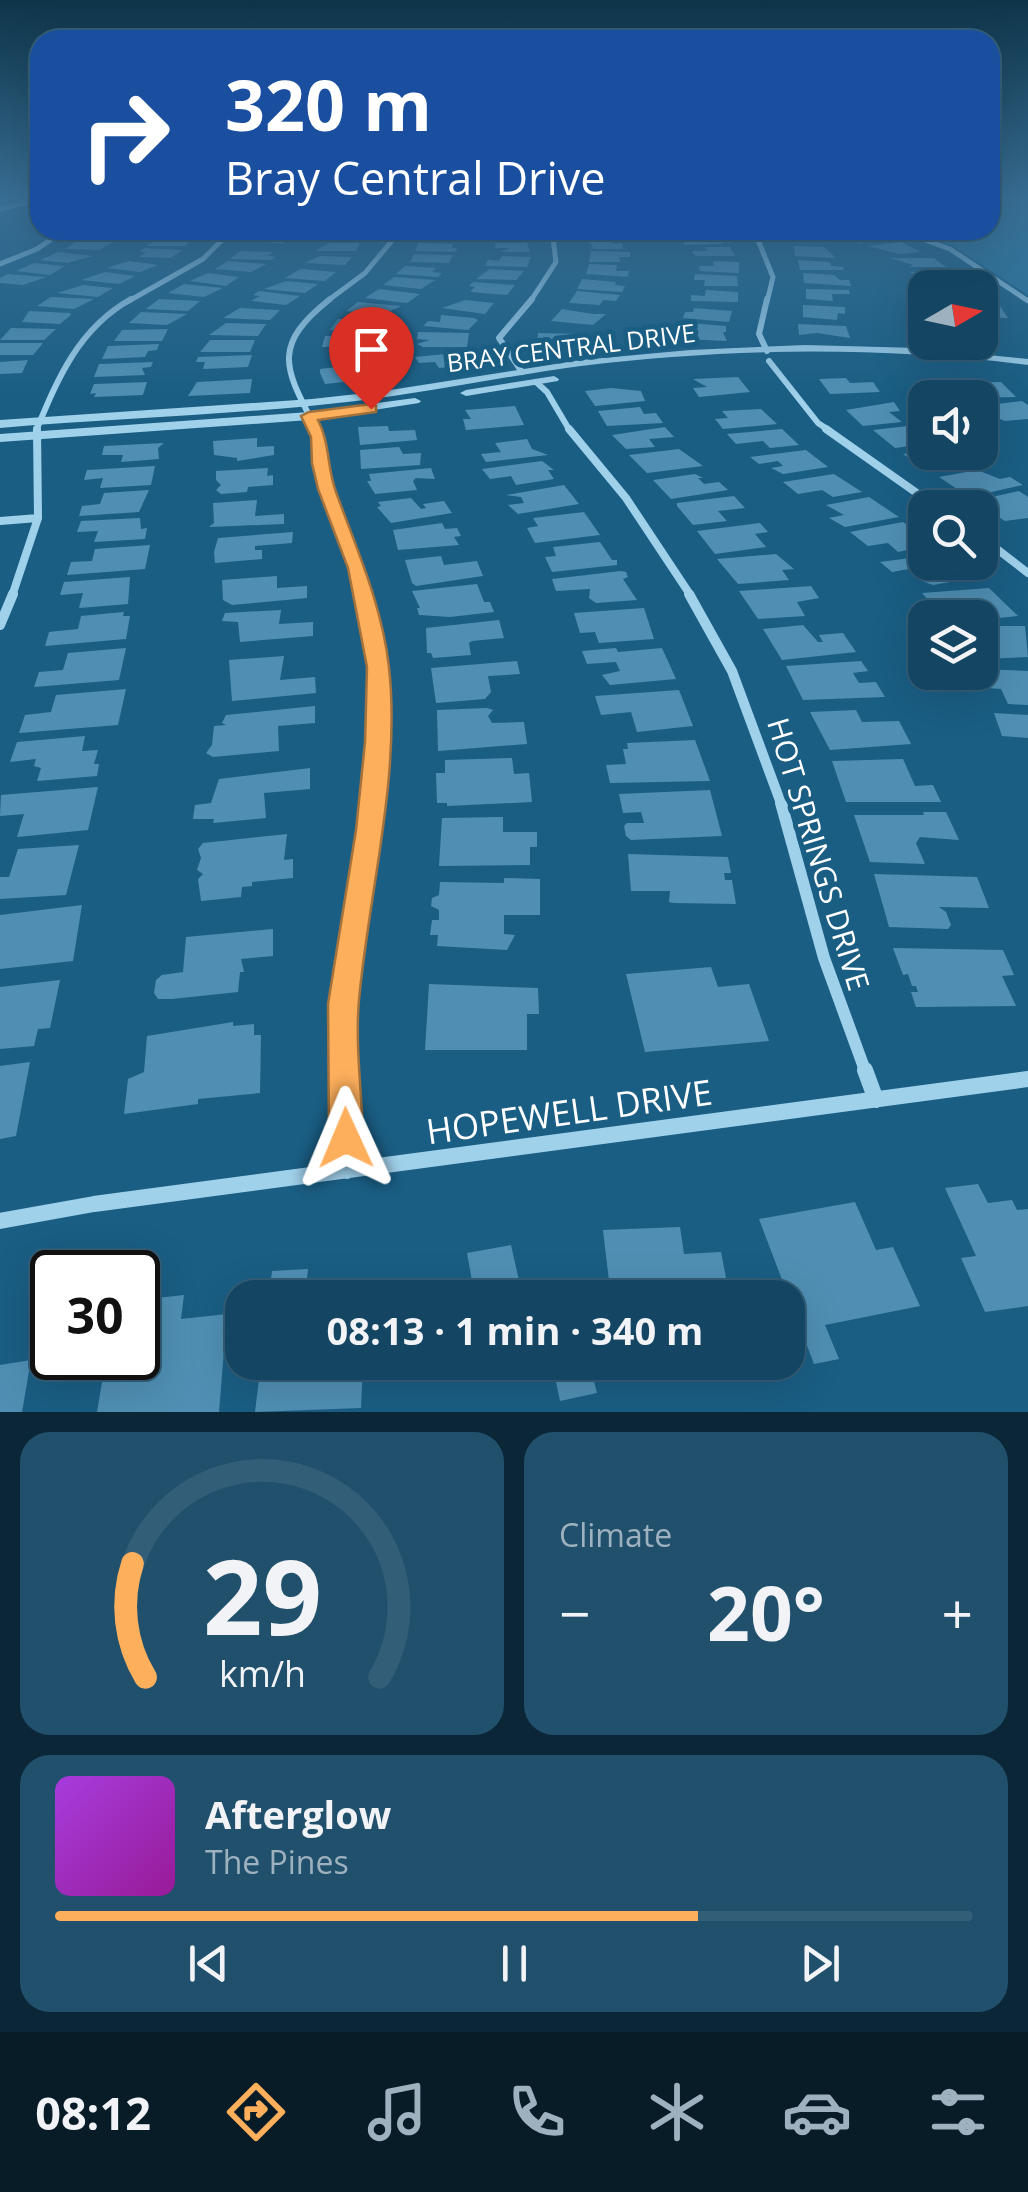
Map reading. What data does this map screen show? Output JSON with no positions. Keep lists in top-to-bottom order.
{
  "streets": {
    "street": ["BRAY CENTRAL DRIVE", "HOT SPRINGS DRIVE", "HOPEWELL DRIVE"]
  },
  "crossings": [
    ["BRAY CENTRAL DRIVE", "HOT SPRINGS DRIVE"],
    ["HOT SPRINGS DRIVE", "HOPEWELL DRIVE"]
  ],
  "north": "right",
  "page": {
    "turn": ["320 m", "Bray Central Drive"],
    "limit": "30",
    "trip": "08:13 · 1 min · 340 m",
    "tile": "Climate",
    "heat": ["−", "20°", "+"],
    "song": ["Afterglow", "The Pines"],
    "tabs": "08:12",
    "gauge": ["29", "km/h"]
  }
}
